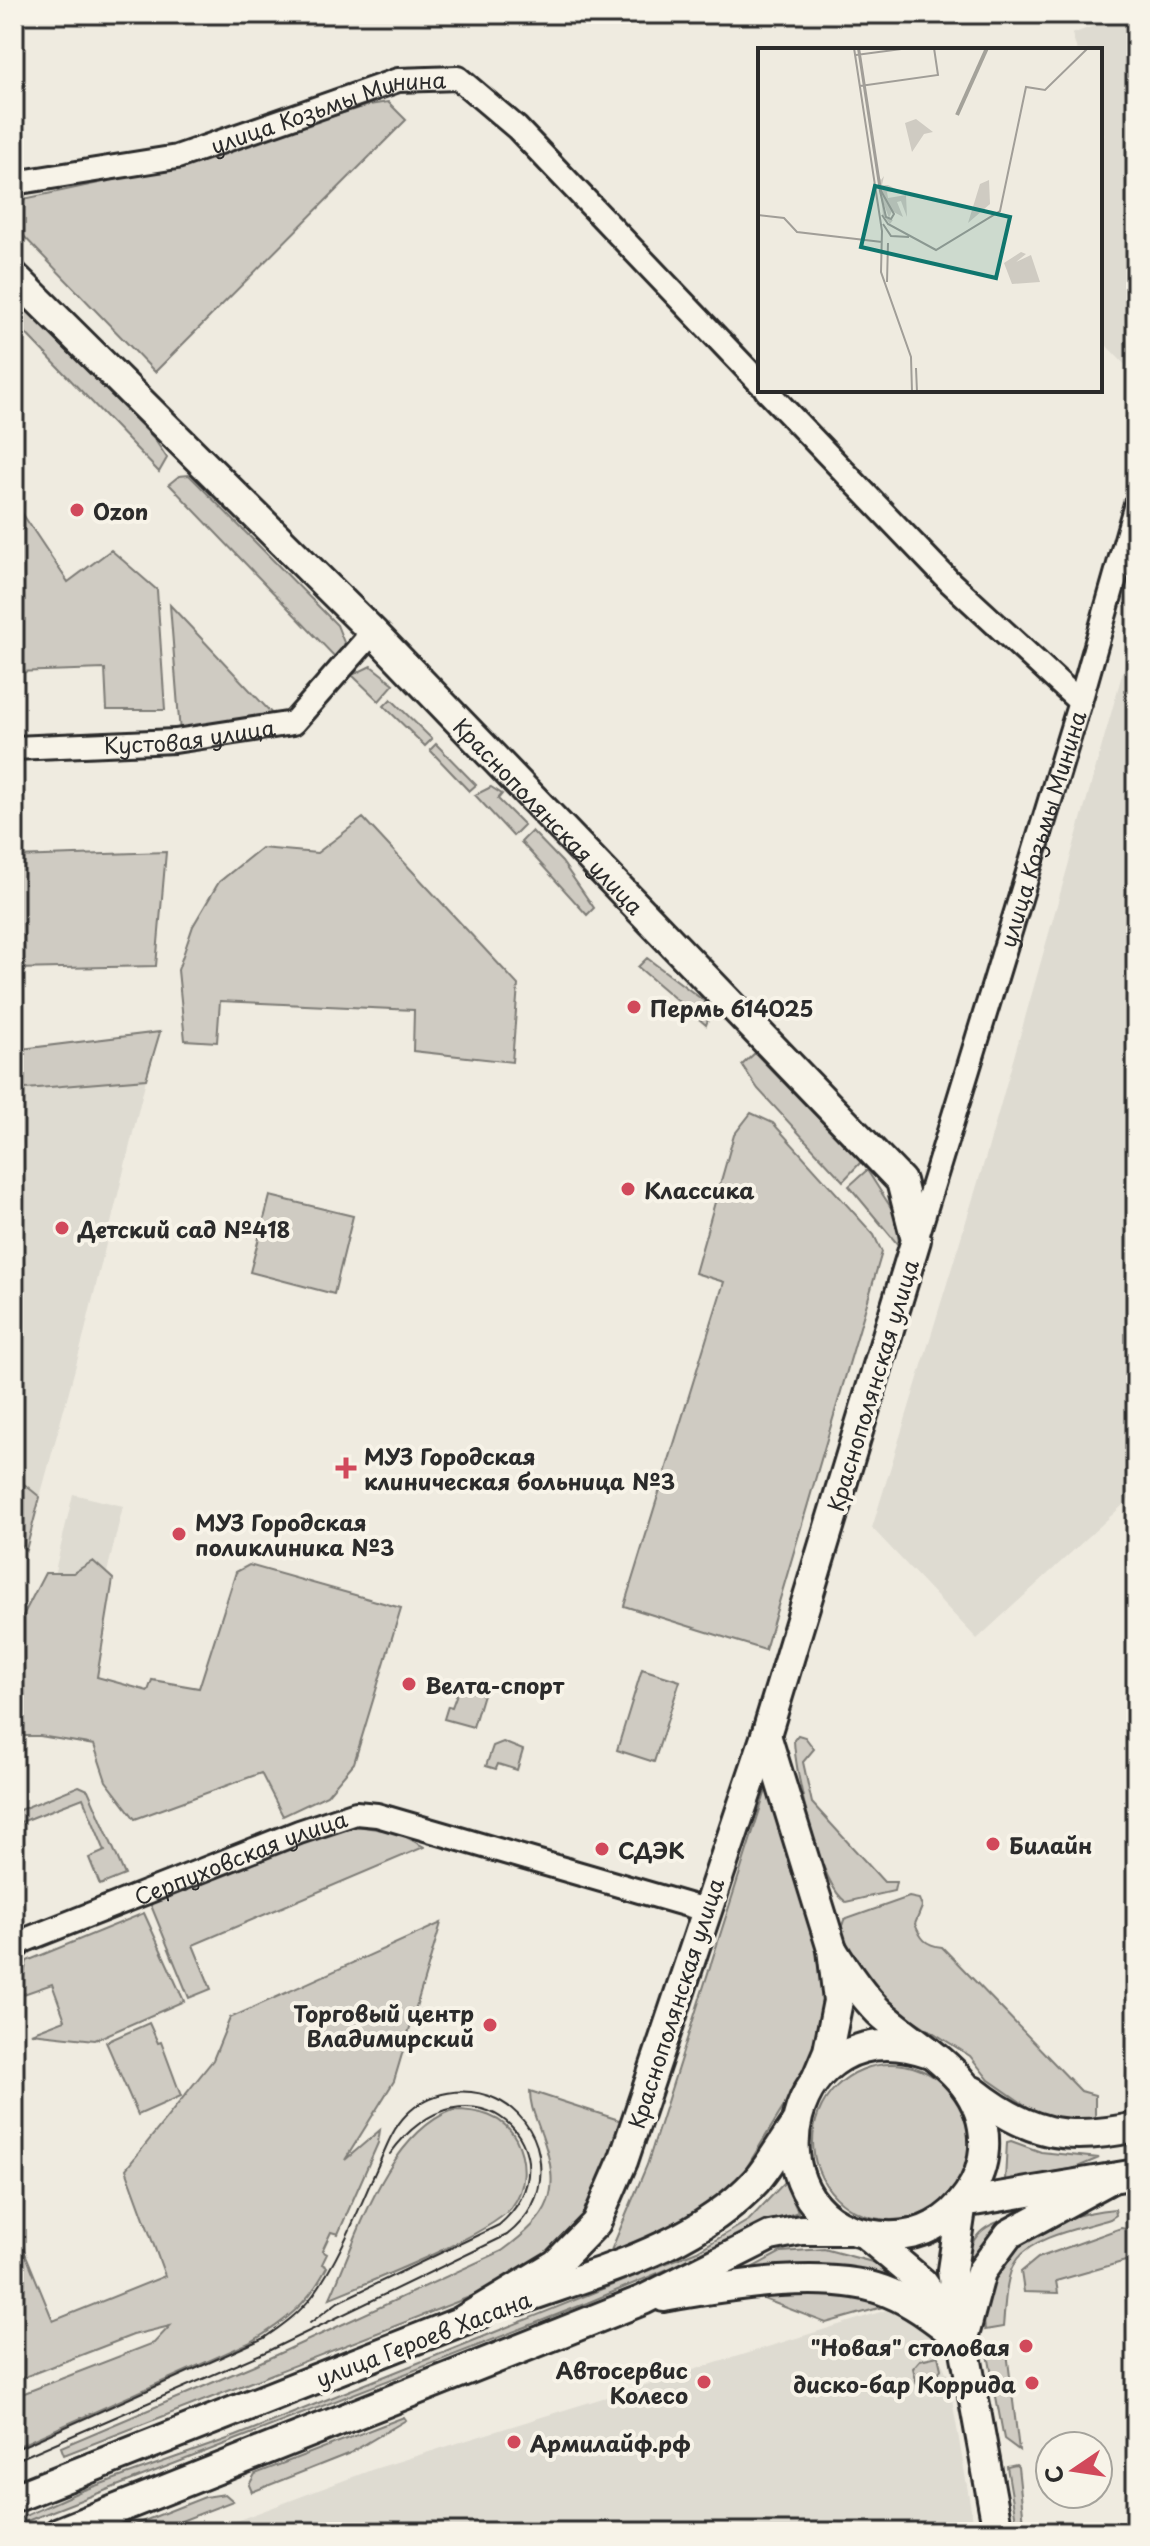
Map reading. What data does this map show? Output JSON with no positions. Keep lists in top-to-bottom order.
{
  "streets": {
    "main road": ["Краснополянская улица", "улица Героев Хасана"],
    "street": ["улица Козьмы Минина", "Кустовая улица", "Серпуховская улица"]
  },
  "crossings": [
    ["улица Козьмы Минина", "Краснополянская улица"],
    ["Кустовая улица", "Краснополянская улица"],
    ["Краснополянская улица", "Серпуховская улица"],
    ["Краснополянская улица", "улица Героев Хасана"]
  ],
  "places": {
    "other": [
      "Ozon",
      "Пермь 614025",
      "Классика",
      "Детский сад №418",
      "МУЗ Городская поликлиника №3",
      "Велта-спорт",
      "Билайн",
      "СДЭК",
      "Торговый центр Владимирский",
      "\"Новая\" столовая",
      "Автосервис Колесо",
      "диско-бар Коррида",
      "Армилайф.рф"
    ],
    "health": ["МУЗ Городская клиническая больница №3"]
  },
  "north": "left"
}
